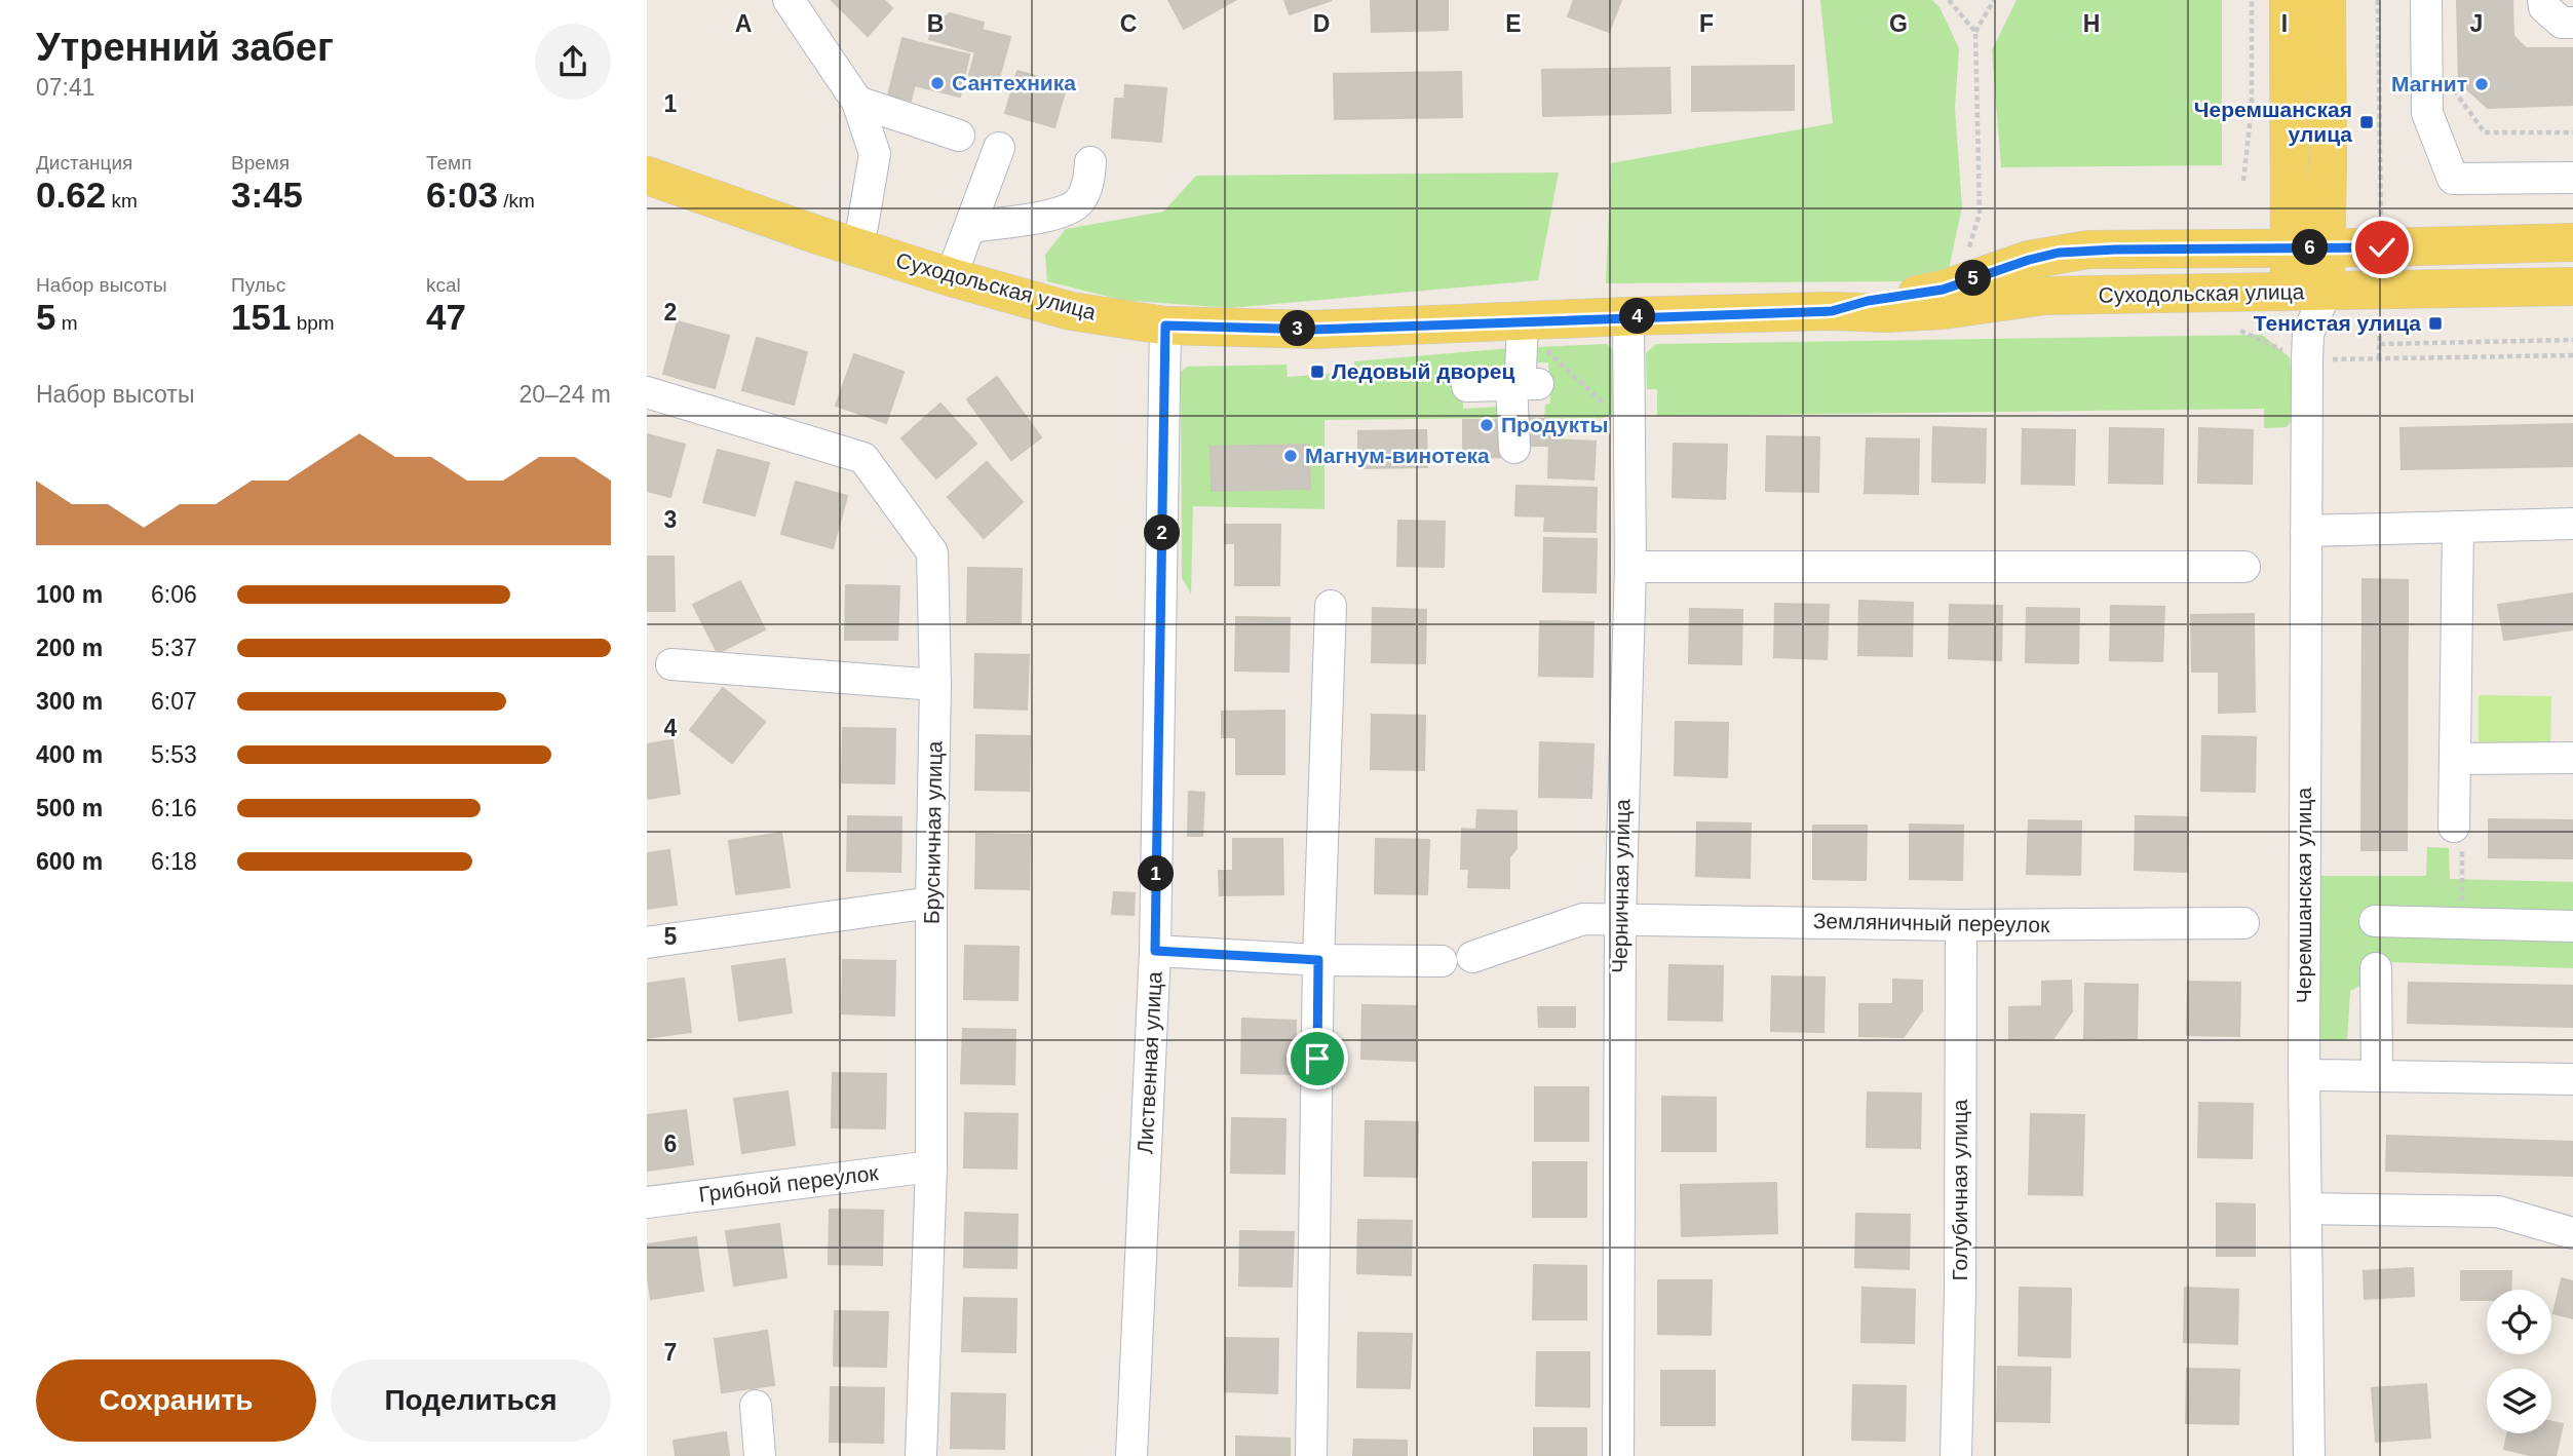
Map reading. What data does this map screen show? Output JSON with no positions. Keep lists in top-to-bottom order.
{
  "streets": {
    "main road": ["Суходольская улица"],
    "street": [
      "Брусничная улица",
      "Черничная улица",
      "Черемшанская улица",
      "Земляничный переулок",
      "Лиственная улица",
      "Грибной переулок",
      "Голубичная улица"
    ]
  },
  "crossings": [
    ["Суходольская улица", "Черничная улица"],
    ["Суходольская улица", "Черемшанская улица"],
    ["Суходольская улица", "Лиственная улица"],
    ["Брусничная улица", "Грибной переулок"],
    ["Черничная улица", "Земляничный переулок"],
    ["Земляничный переулок", "Голубичная улица"]
  ],
  "places": {
    "other": [
      "Сантехника",
      "Магнит",
      "Продукты",
      "Магнум-винотека"
    ],
    "transit": ["Черемшанская улица", "Тенистая улица", "Ледовый дворец"]
  },
  "page": {
    "heading": ["Утренний забег", "07:41"],
    "stats": [
      ["Дистанция", "0.62 km"],
      ["Время", "3:45"],
      ["Темп", "6:03 /km"],
      ["Набор высоты", "5 m"],
      ["Пульс", "151 bpm"],
      ["kcal", "47"]
    ],
    "pins": [
      "6",
      "5",
      "4",
      "3",
      "2",
      "1"
    ],
    "chart": ["Набор высоты", "20–24 m"],
    "list": [
      {
        "name": "100 m",
        "note": "6:06"
      },
      {
        "name": "200 m",
        "note": "5:37"
      },
      {
        "name": "300 m",
        "note": "6:07"
      },
      {
        "name": "400 m",
        "note": "5:53"
      },
      {
        "name": "500 m",
        "note": "6:16"
      },
      {
        "name": "600 m",
        "note": "6:18"
      }
    ],
    "buttons": ["Сохранить", "Поделиться"]
  },
  "grid": {
    "columns": [
      "A",
      "B",
      "C",
      "D",
      "E",
      "F",
      "G",
      "H",
      "I",
      "J"
    ],
    "rows": [
      "1",
      "2",
      "3",
      "4",
      "5",
      "6",
      "7"
    ]
  }
}
